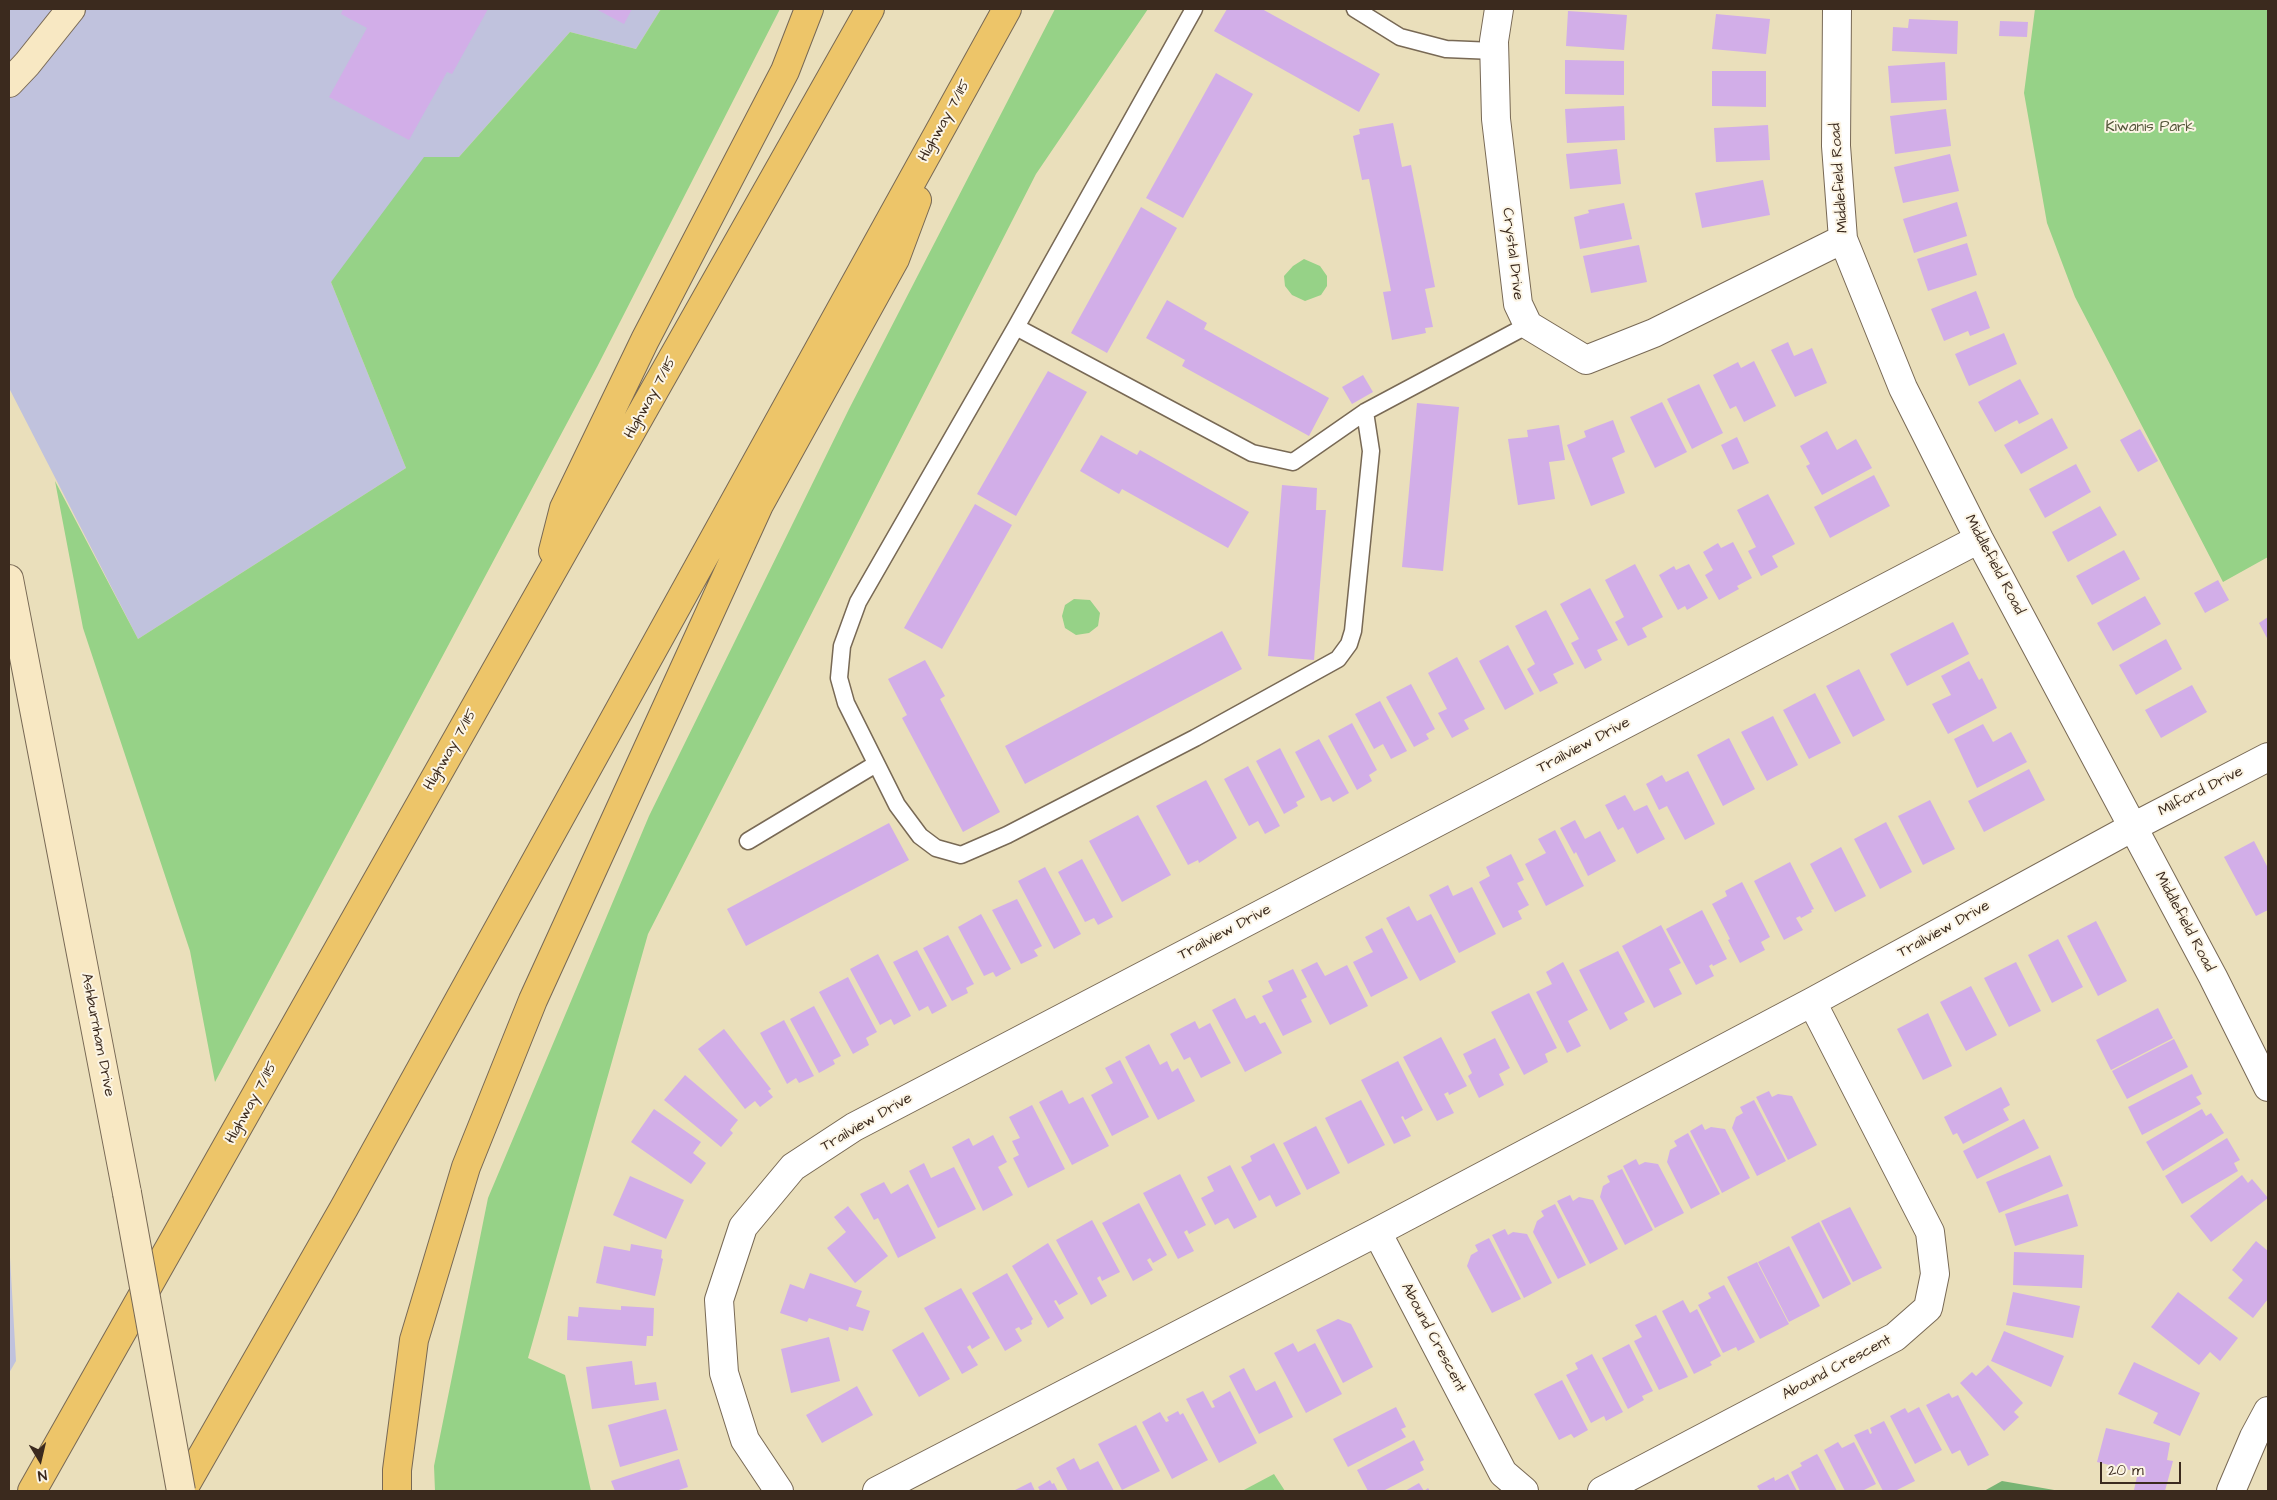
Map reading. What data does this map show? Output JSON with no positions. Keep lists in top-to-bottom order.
{
  "streets": {
    "highway": ["Highway 7/115"],
    "main road": ["Ashburnham Drive"],
    "street": [
      "Middlefield Road",
      "Crystal Drive",
      "Trailview Drive",
      "Milford Drive",
      "Abound Crescent"
    ]
  },
  "crossings": [
    ["Highway 7/115", "Ashburnham Drive"],
    ["Middlefield Road", "Trailview Drive"],
    ["Middlefield Road", "Milford Drive"],
    ["Trailview Drive", "Milford Drive"],
    ["Trailview Drive", "Abound Crescent"]
  ],
  "parks": ["Kiwanis Park"],
  "scale_bar": "20 m",
  "north": "bottom"
}
